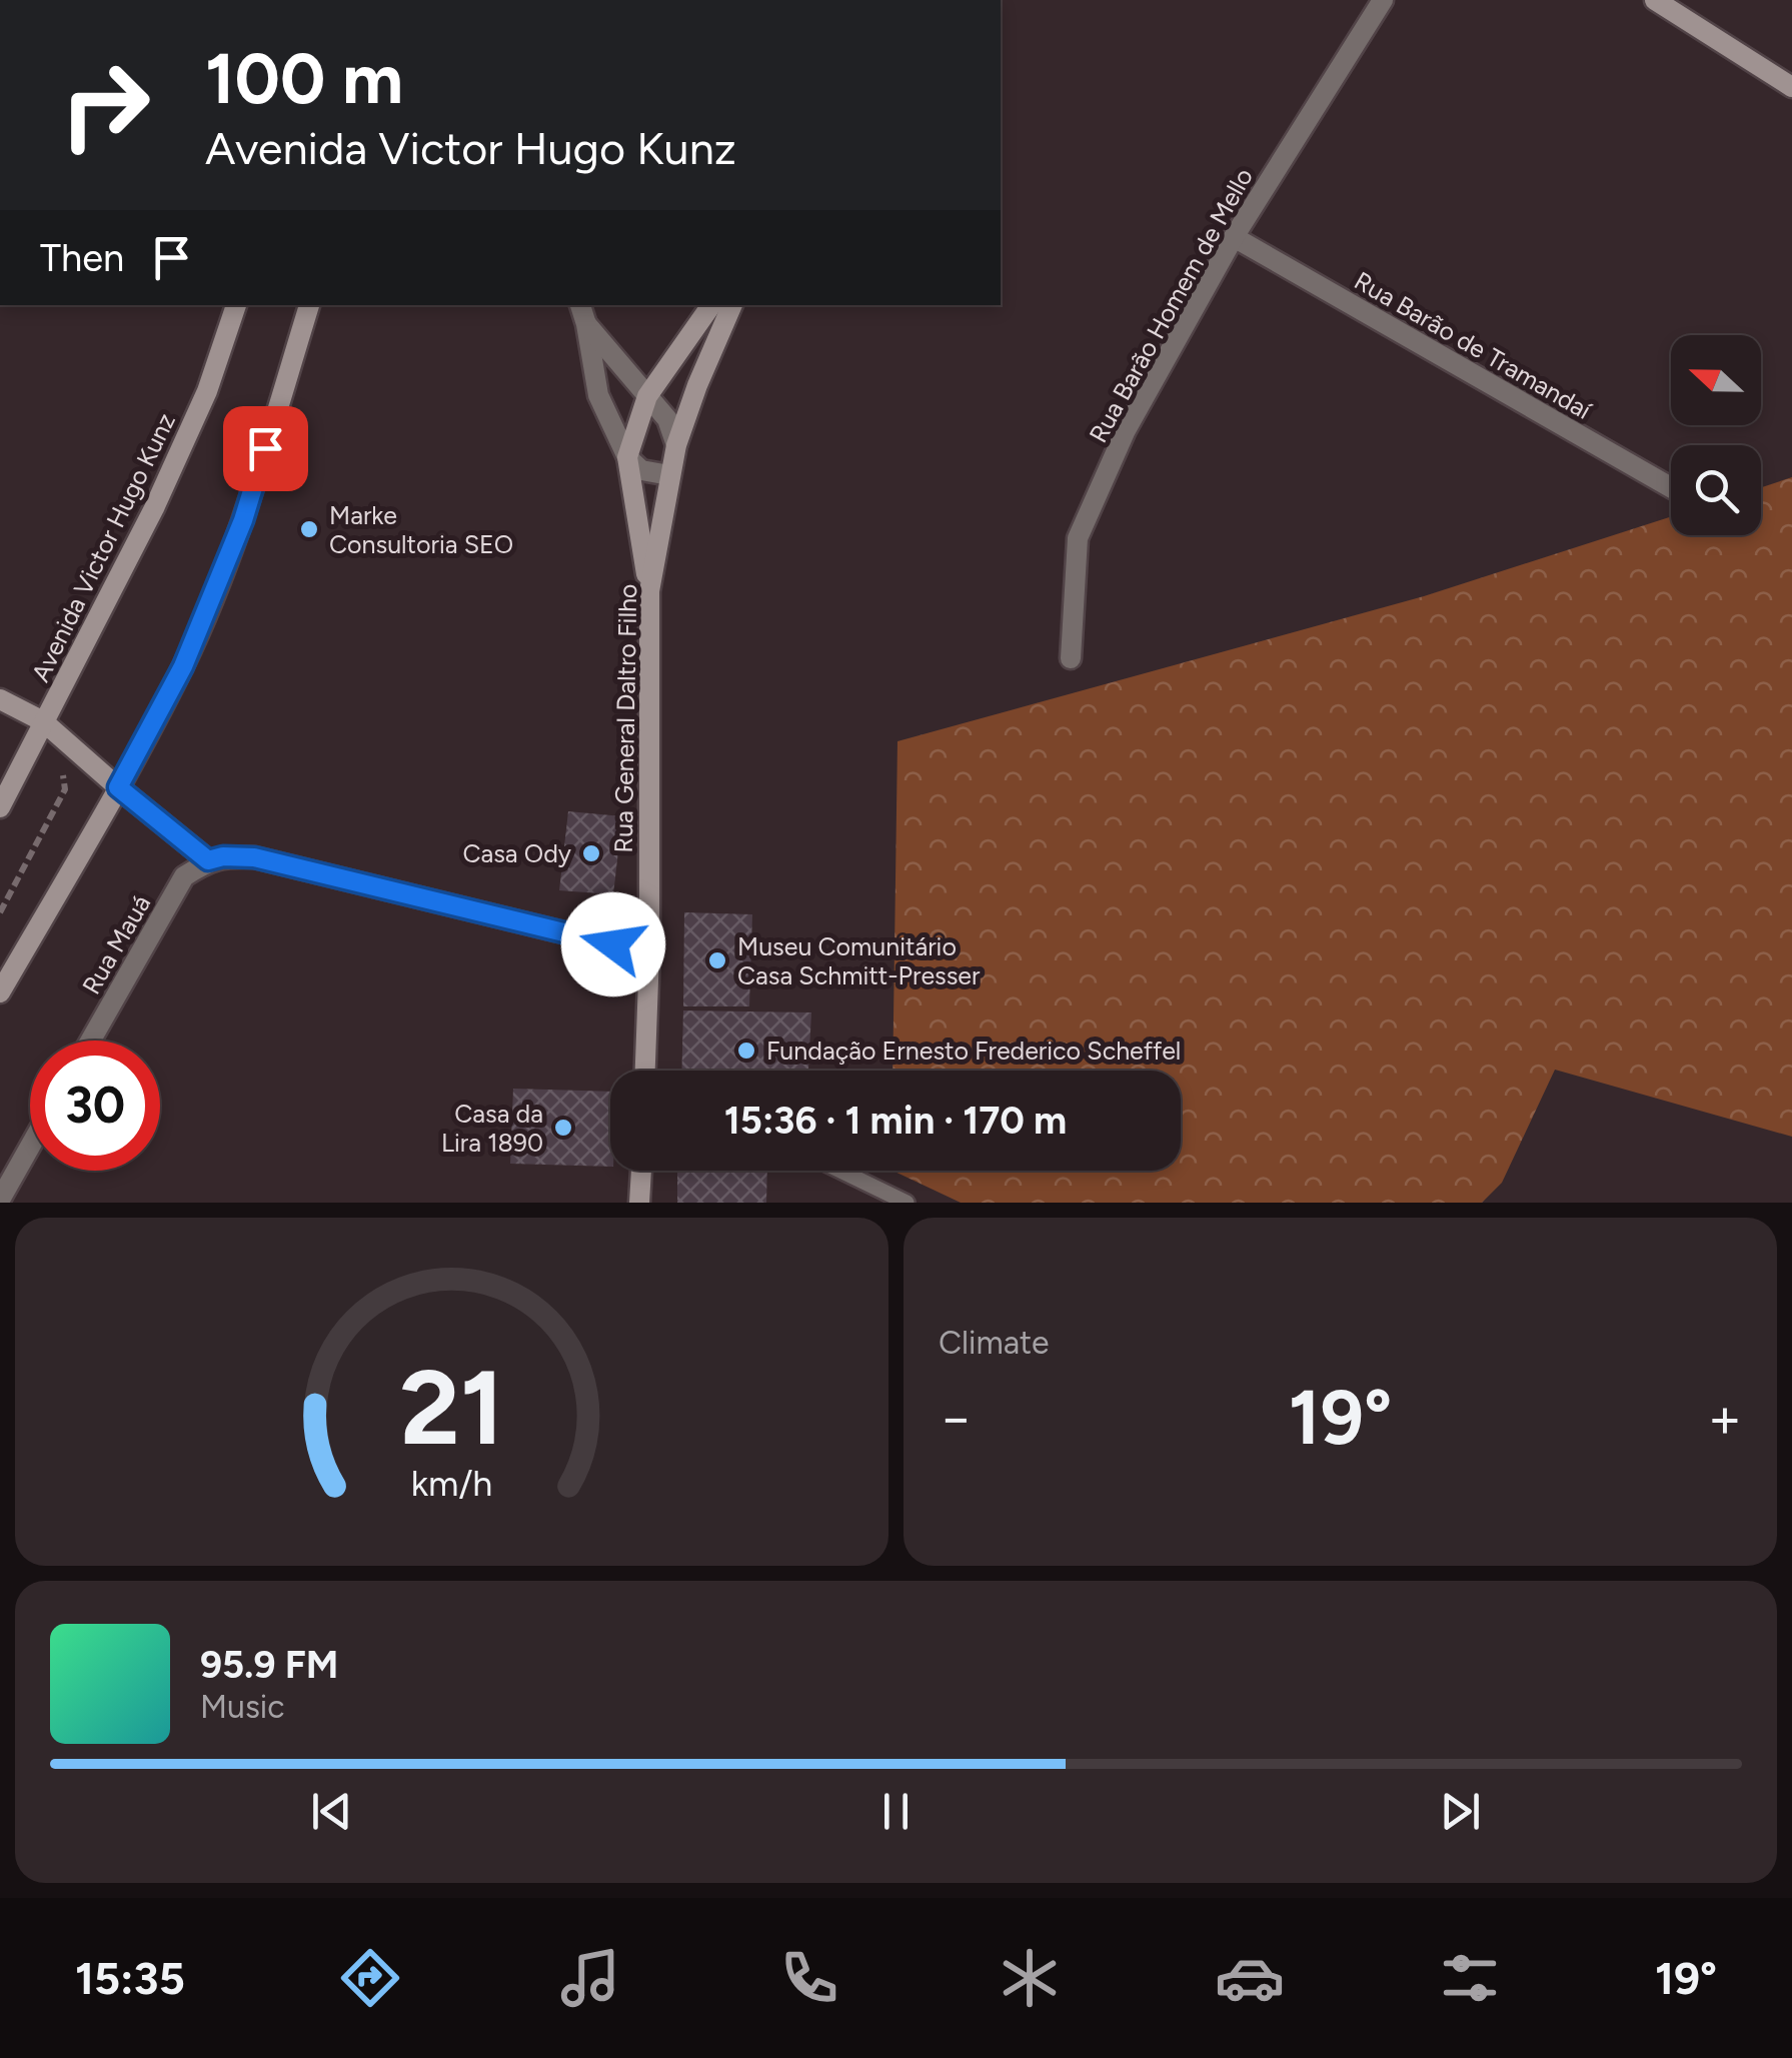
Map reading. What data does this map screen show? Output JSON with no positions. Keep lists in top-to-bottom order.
{
  "streets": {
    "main road": ["Avenida Victor Hugo Kunz", "Rua General Daltro Filho"],
    "street": ["Rua Barão Homem de Mello", "Rua Barão de Tramandaí", "Rua Mauá"]
  },
  "crossings": [
    ["Rua Barão Homem de Mello", "Rua Barão de Tramandaí"]
  ],
  "places": [
    "Marke Consultoria SEO",
    "Casa Ody",
    "Museu Comunitário Casa Schmitt-Presser",
    "Fundação Ernesto Frederico Scheffel",
    "Casa da Lira 1890"
  ],
  "north": "left",
  "page": {
    "turn": ["100 m", "Avenida Victor Hugo Kunz"],
    "then": "Then",
    "limit": "30",
    "trip": "15:36 · 1 min · 170 m",
    "tile": "Climate",
    "heat": ["−", "19°", "+"],
    "song": ["95.9 FM", "Music"],
    "tabs": ["15:35", "19°"],
    "gauge": ["21", "km/h"]
  }
}
